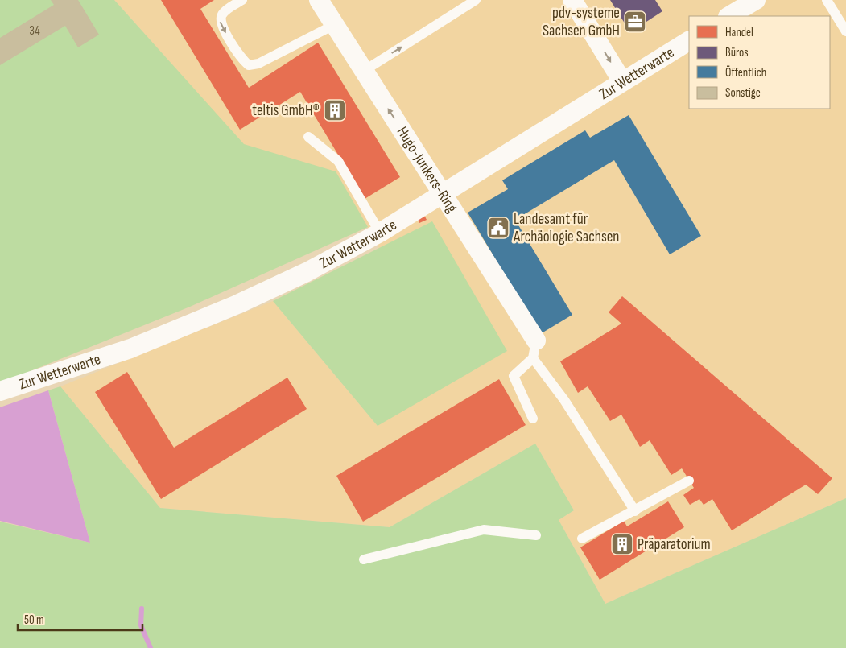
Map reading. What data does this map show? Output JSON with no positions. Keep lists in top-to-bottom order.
{
  "streets": {
    "street": ["Zur Wetterwarte", "Hugo-Junkers-Ring"]
  },
  "crossings": [
    ["Zur Wetterwarte", "Hugo-Junkers-Ring"]
  ],
  "one_way": ["Hugo-Junkers-Ring"],
  "places": {
    "office": ["pdv-systeme Sachsen GmbH"],
    "building": ["teltis GmbH®", "Präparatorium"],
    "public building": ["Landesamt für Archäologie Sachsen"]
  },
  "house_numbers": ["34"],
  "legend": [
    "Handel",
    "Büros",
    "Öffentlich",
    "Sonstige"
  ],
  "scale_bar": "50 m"
}
